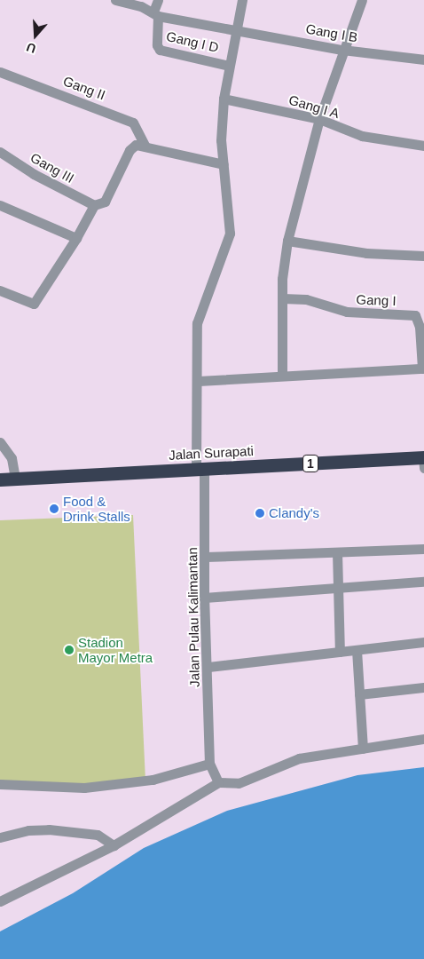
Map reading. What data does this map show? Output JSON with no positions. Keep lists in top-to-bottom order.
{
  "streets": {
    "highway": ["Jalan Surapati", "1"],
    "street": [
      "Gang I B",
      "Gang I D",
      "Gang II",
      "Gang I A",
      "Gang III",
      "Gang I",
      "Jalan Pulau Kalimantan"
    ]
  },
  "crossings": [
    ["Gang I B", "Gang I D"],
    ["Gang I B", "Jalan Pulau Kalimantan"],
    ["Gang I D", "Jalan Pulau Kalimantan"],
    ["Gang I A", "Jalan Pulau Kalimantan"],
    ["Jalan Surapati", "Jalan Pulau Kalimantan"]
  ],
  "places": ["Food & Drink Stalls", "Clandy's", "Stadion Mayor Metra"],
  "north": "bottom"
}
